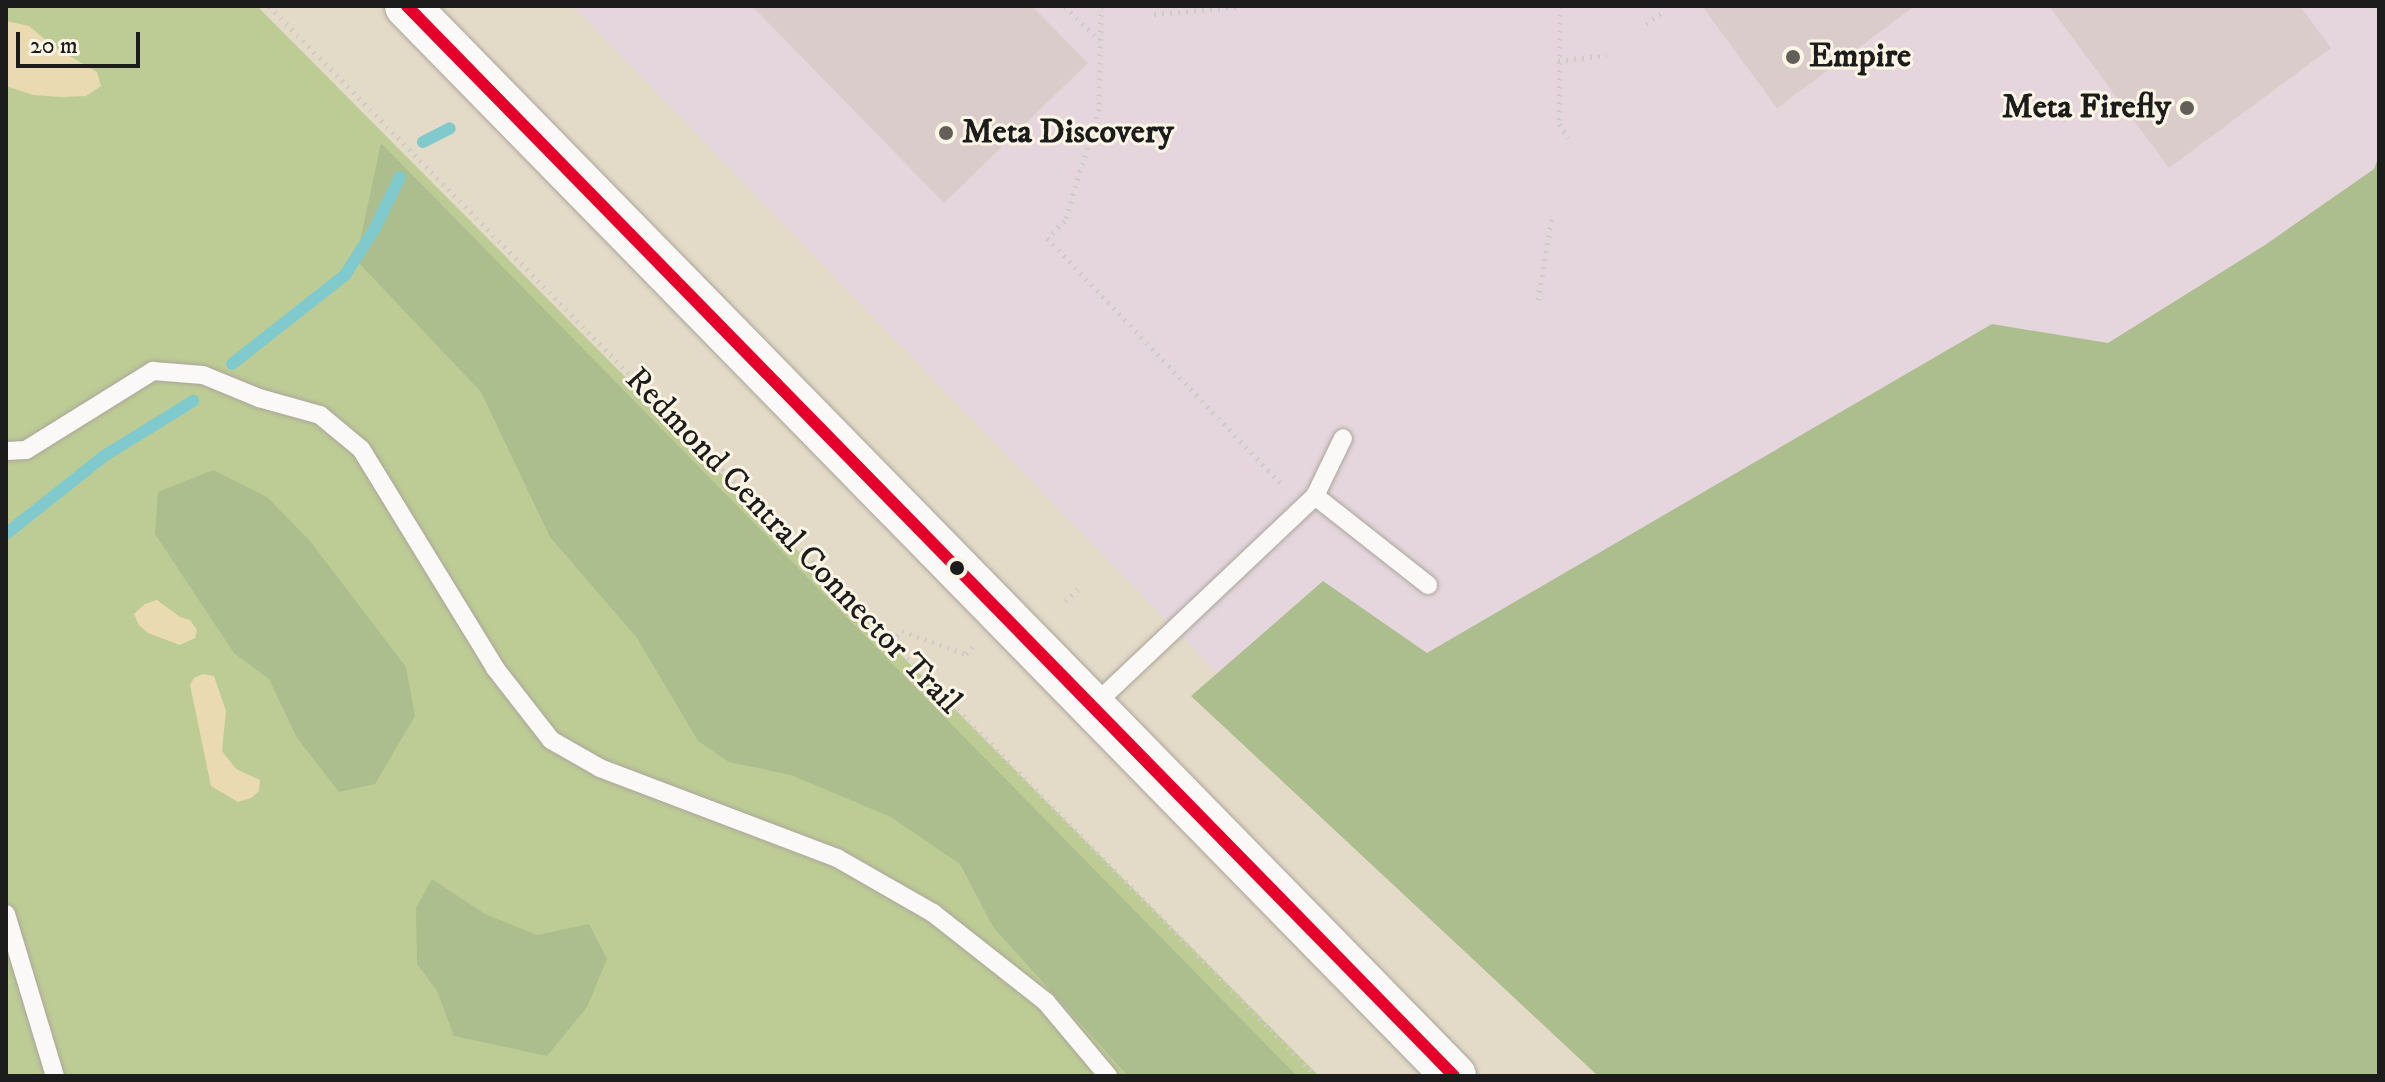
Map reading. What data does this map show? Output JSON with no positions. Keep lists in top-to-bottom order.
{
  "streets": {
    "path": ["Redmond Central Connector Trail"]
  },
  "places": ["Empire", "Meta Firefly", "Meta Discovery"],
  "scale_bar": "20 m"
}
